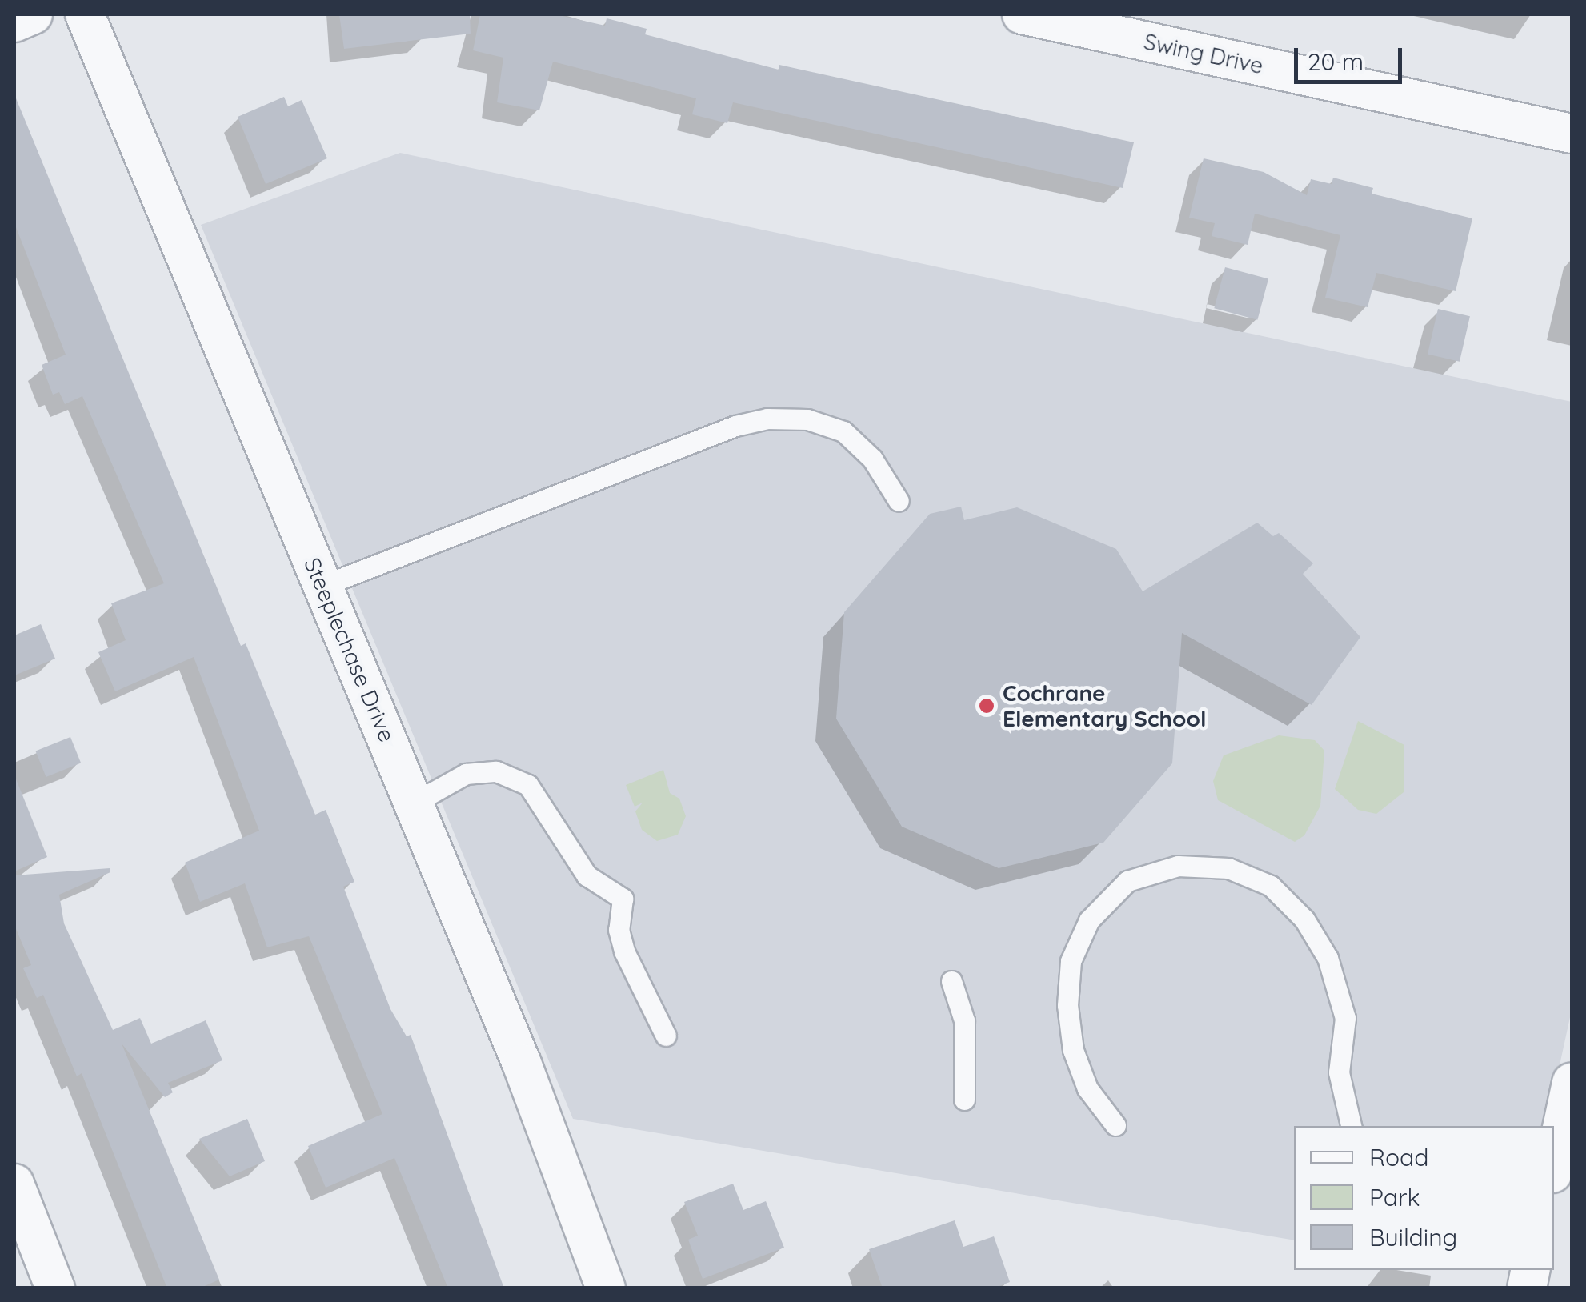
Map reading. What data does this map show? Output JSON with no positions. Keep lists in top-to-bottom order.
{
  "streets": {
    "street": ["Swing Drive", "Steeplechase Drive"]
  },
  "places": ["Cochrane Elementary School"],
  "legend": ["Road", "Park", "Building"],
  "scale_bar": "20 m"
}
